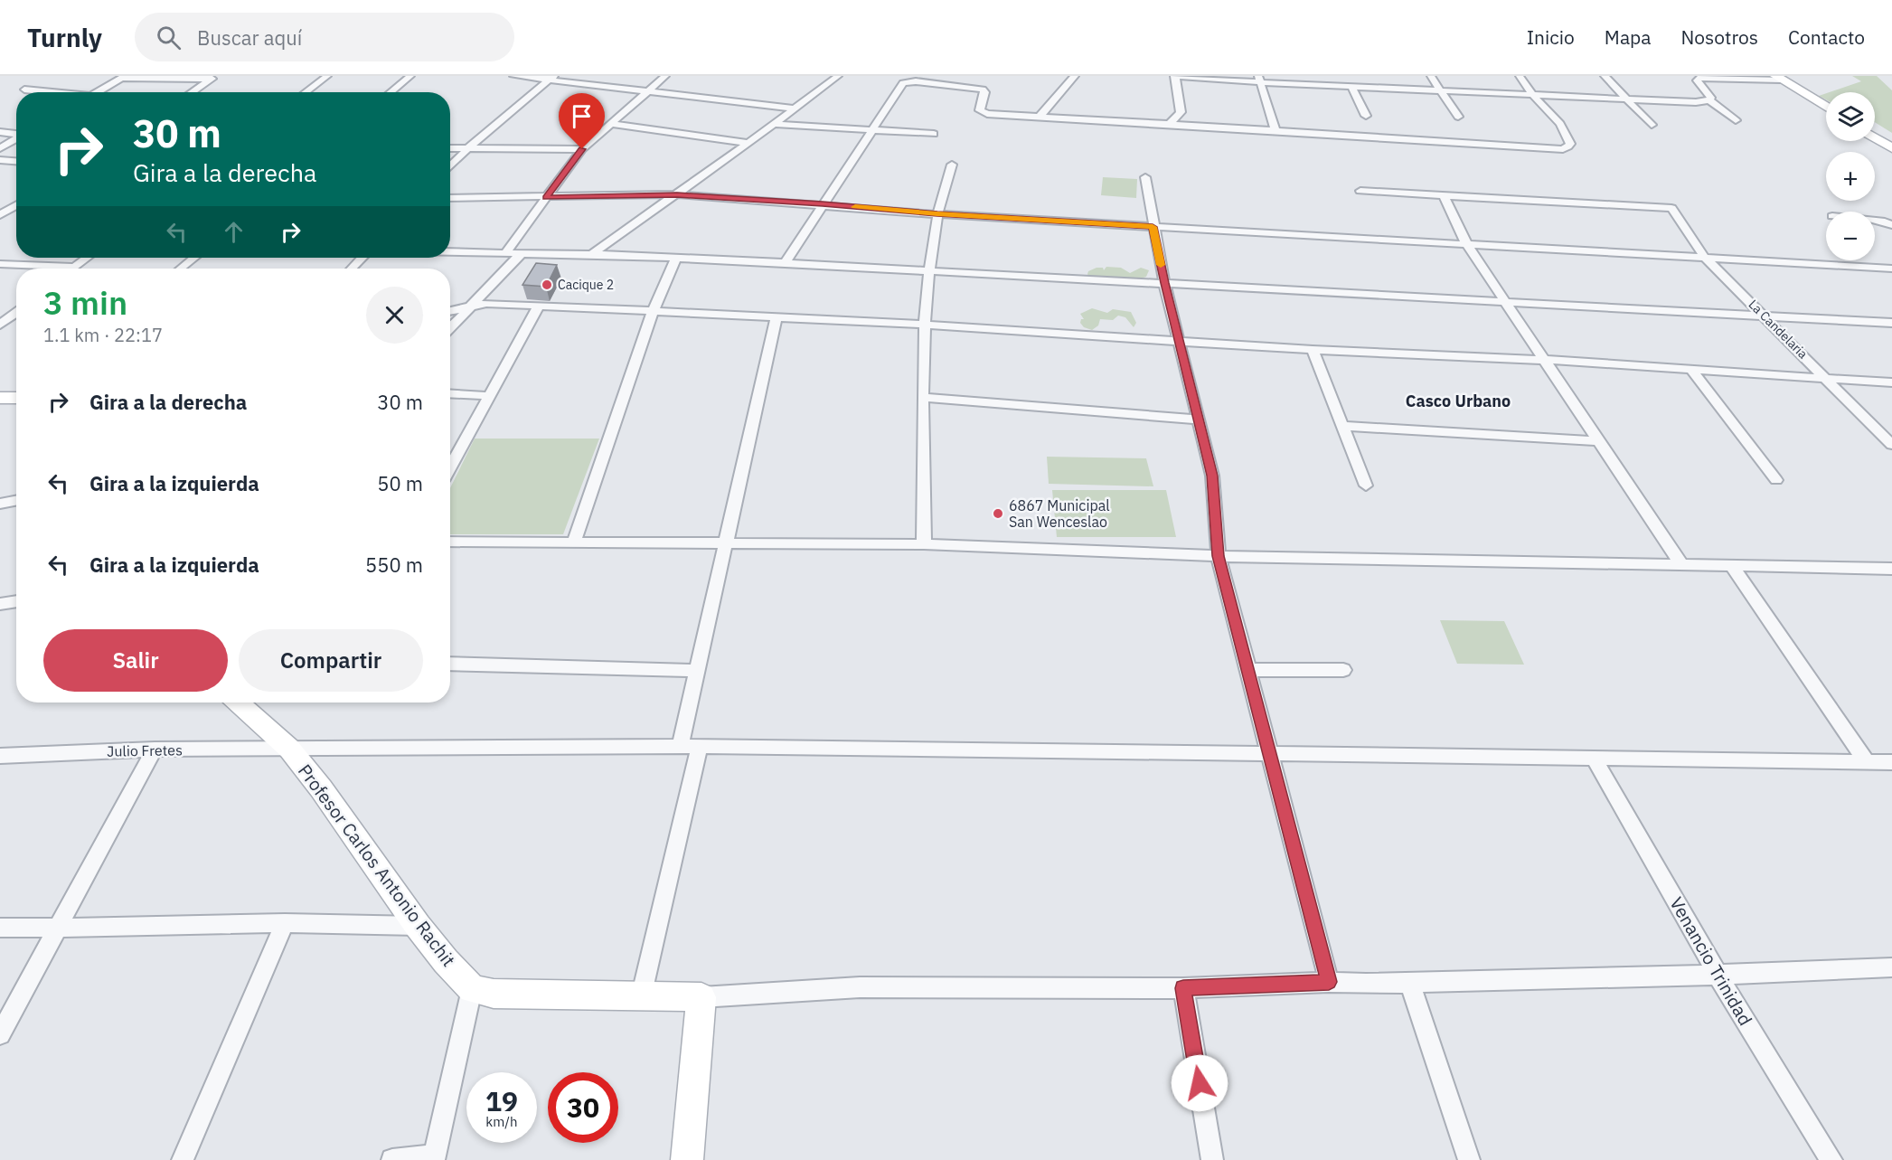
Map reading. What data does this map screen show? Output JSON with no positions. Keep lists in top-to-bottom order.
{
  "streets": {
    "main road": ["Profesor Carlos Antonio Rachit"],
    "street": ["La Candelaria", "Julio Fretes", "Venancio Trinidad"]
  },
  "crossings": [
    ["Julio Fretes", "Profesor Carlos Antonio Rachit"],
    ["Julio Fretes", "Venancio Trinidad"]
  ],
  "districts": ["Casco Urbano"],
  "places": ["Cacique 2", "6867 Municipal San Wenceslao"],
  "page": {
    "header": "Turnly",
    "search": "Buscar aquí",
    "nav": [
      "Inicio",
      "Mapa",
      "Nosotros",
      "Contacto"
    ],
    "map_buttons": ["+", "−"],
    "turn": ["30 m", "Gira a la derecha"],
    "heading": ["3 min", "1.1 km · 22:17"],
    "list": [
      {
        "name": "Gira a la derecha",
        "value": "30 m"
      },
      {
        "name": "Gira a la izquierda",
        "value": "50 m"
      },
      {
        "name": "Gira a la izquierda",
        "value": "550 m"
      }
    ],
    "buttons": ["Salir", "Compartir"],
    "speed": "19 km/h",
    "limit": "30"
  }
}
